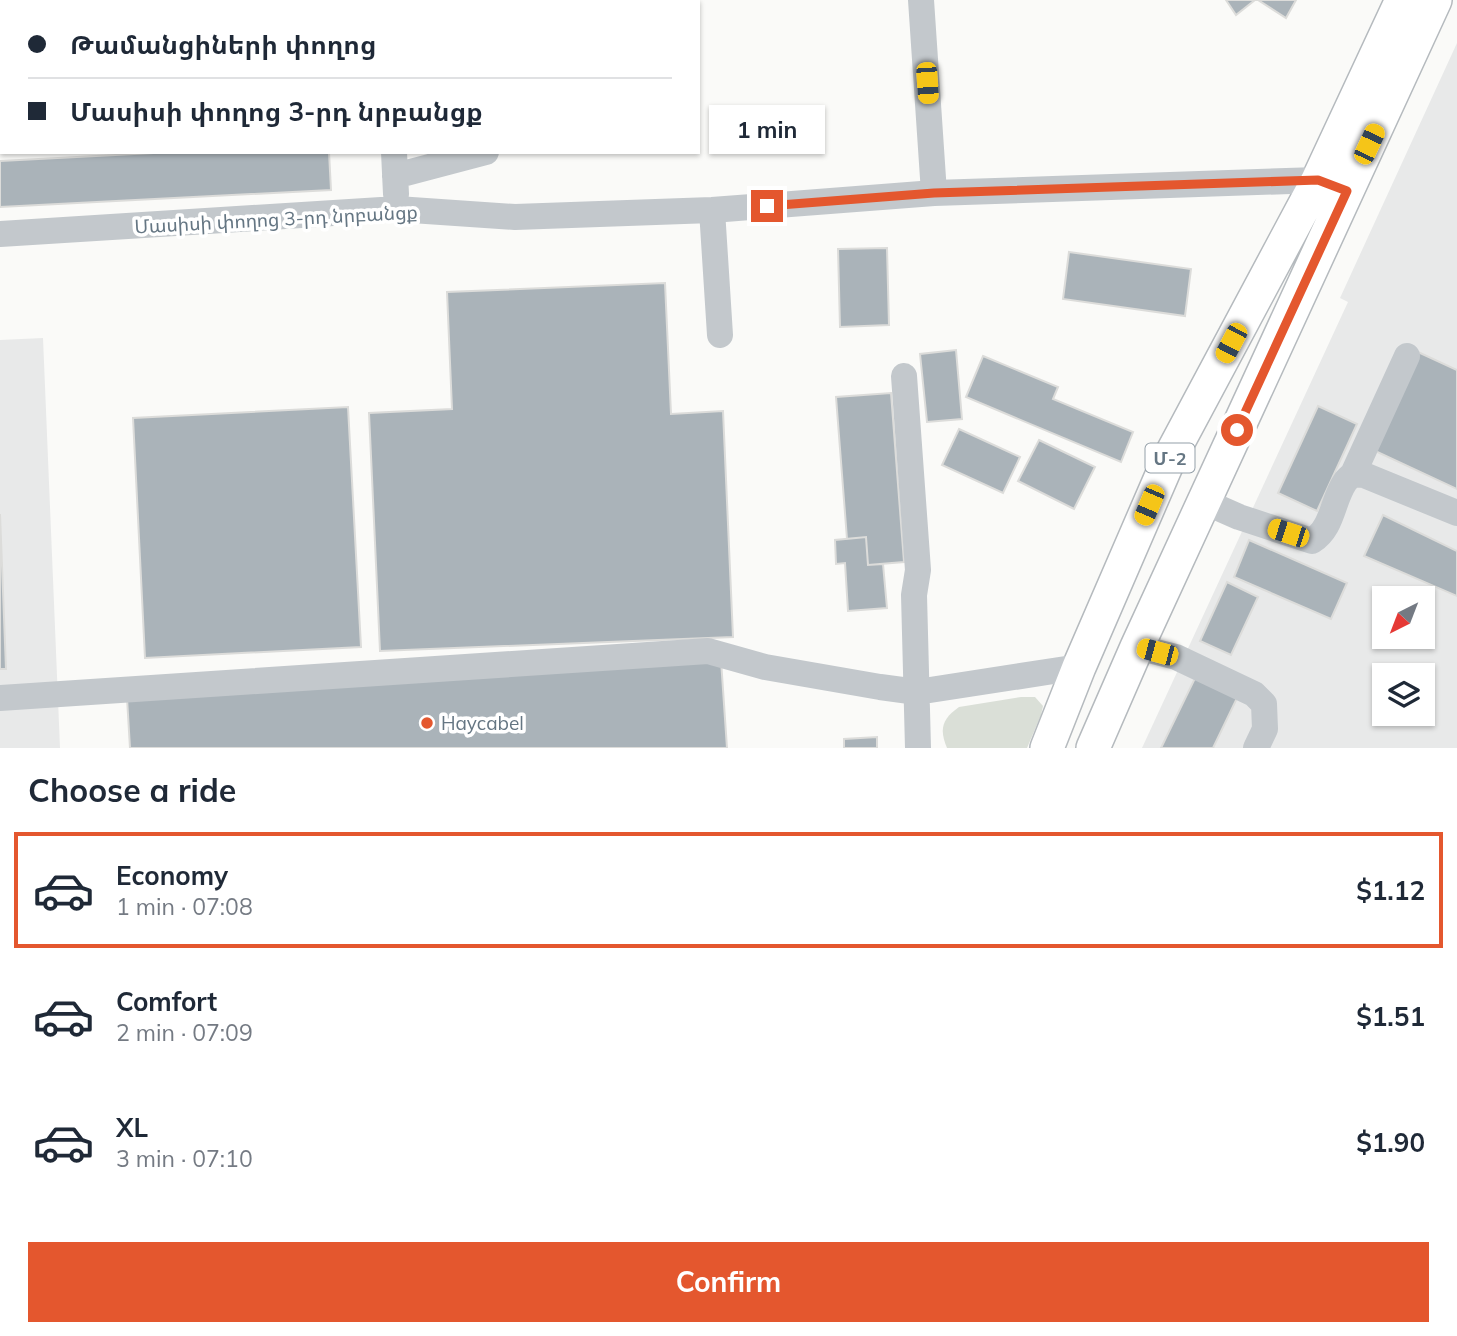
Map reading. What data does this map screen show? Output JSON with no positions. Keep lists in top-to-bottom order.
{
  "streets": {
    "main road": ["Մ-2"],
    "street": ["Մասիսի փողոց 3-րդ նրբանցք"]
  },
  "crossings": [
    ["Մասիսի փողոց 3-րդ նրբանցք", "Մ-2"]
  ],
  "places": ["Haycabel"],
  "north": "bottom left",
  "page": {
    "banner": ["Թամանցիների փողոց", "Մասիսի փողոց 3-րդ նրբանցք"],
    "bubble": "1 min",
    "heading": "Choose a ride",
    "list": [
      {
        "name": "Economy",
        "note": "1 min · 07:08",
        "value": "$1.12"
      },
      {
        "name": "Comfort",
        "note": "2 min · 07:09",
        "value": "$1.51"
      },
      {
        "name": "XL",
        "note": "3 min · 07:10",
        "value": "$1.90"
      }
    ],
    "buttons": "Confirm"
  }
}
